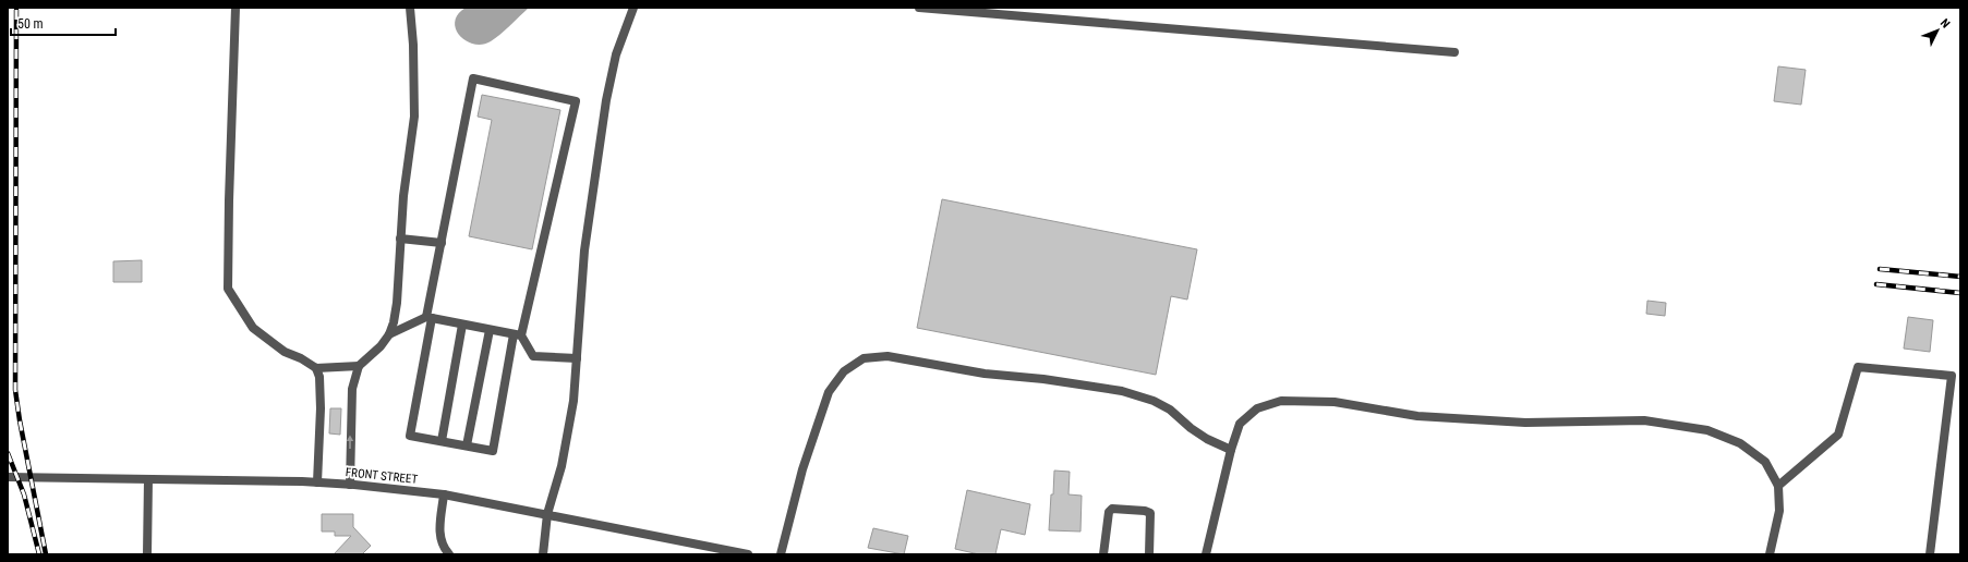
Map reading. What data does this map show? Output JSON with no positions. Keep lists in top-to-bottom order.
{
  "streets": {
    "street": ["FRONT STREET"]
  },
  "scale_bar": "50 m",
  "north": "top right"
}
